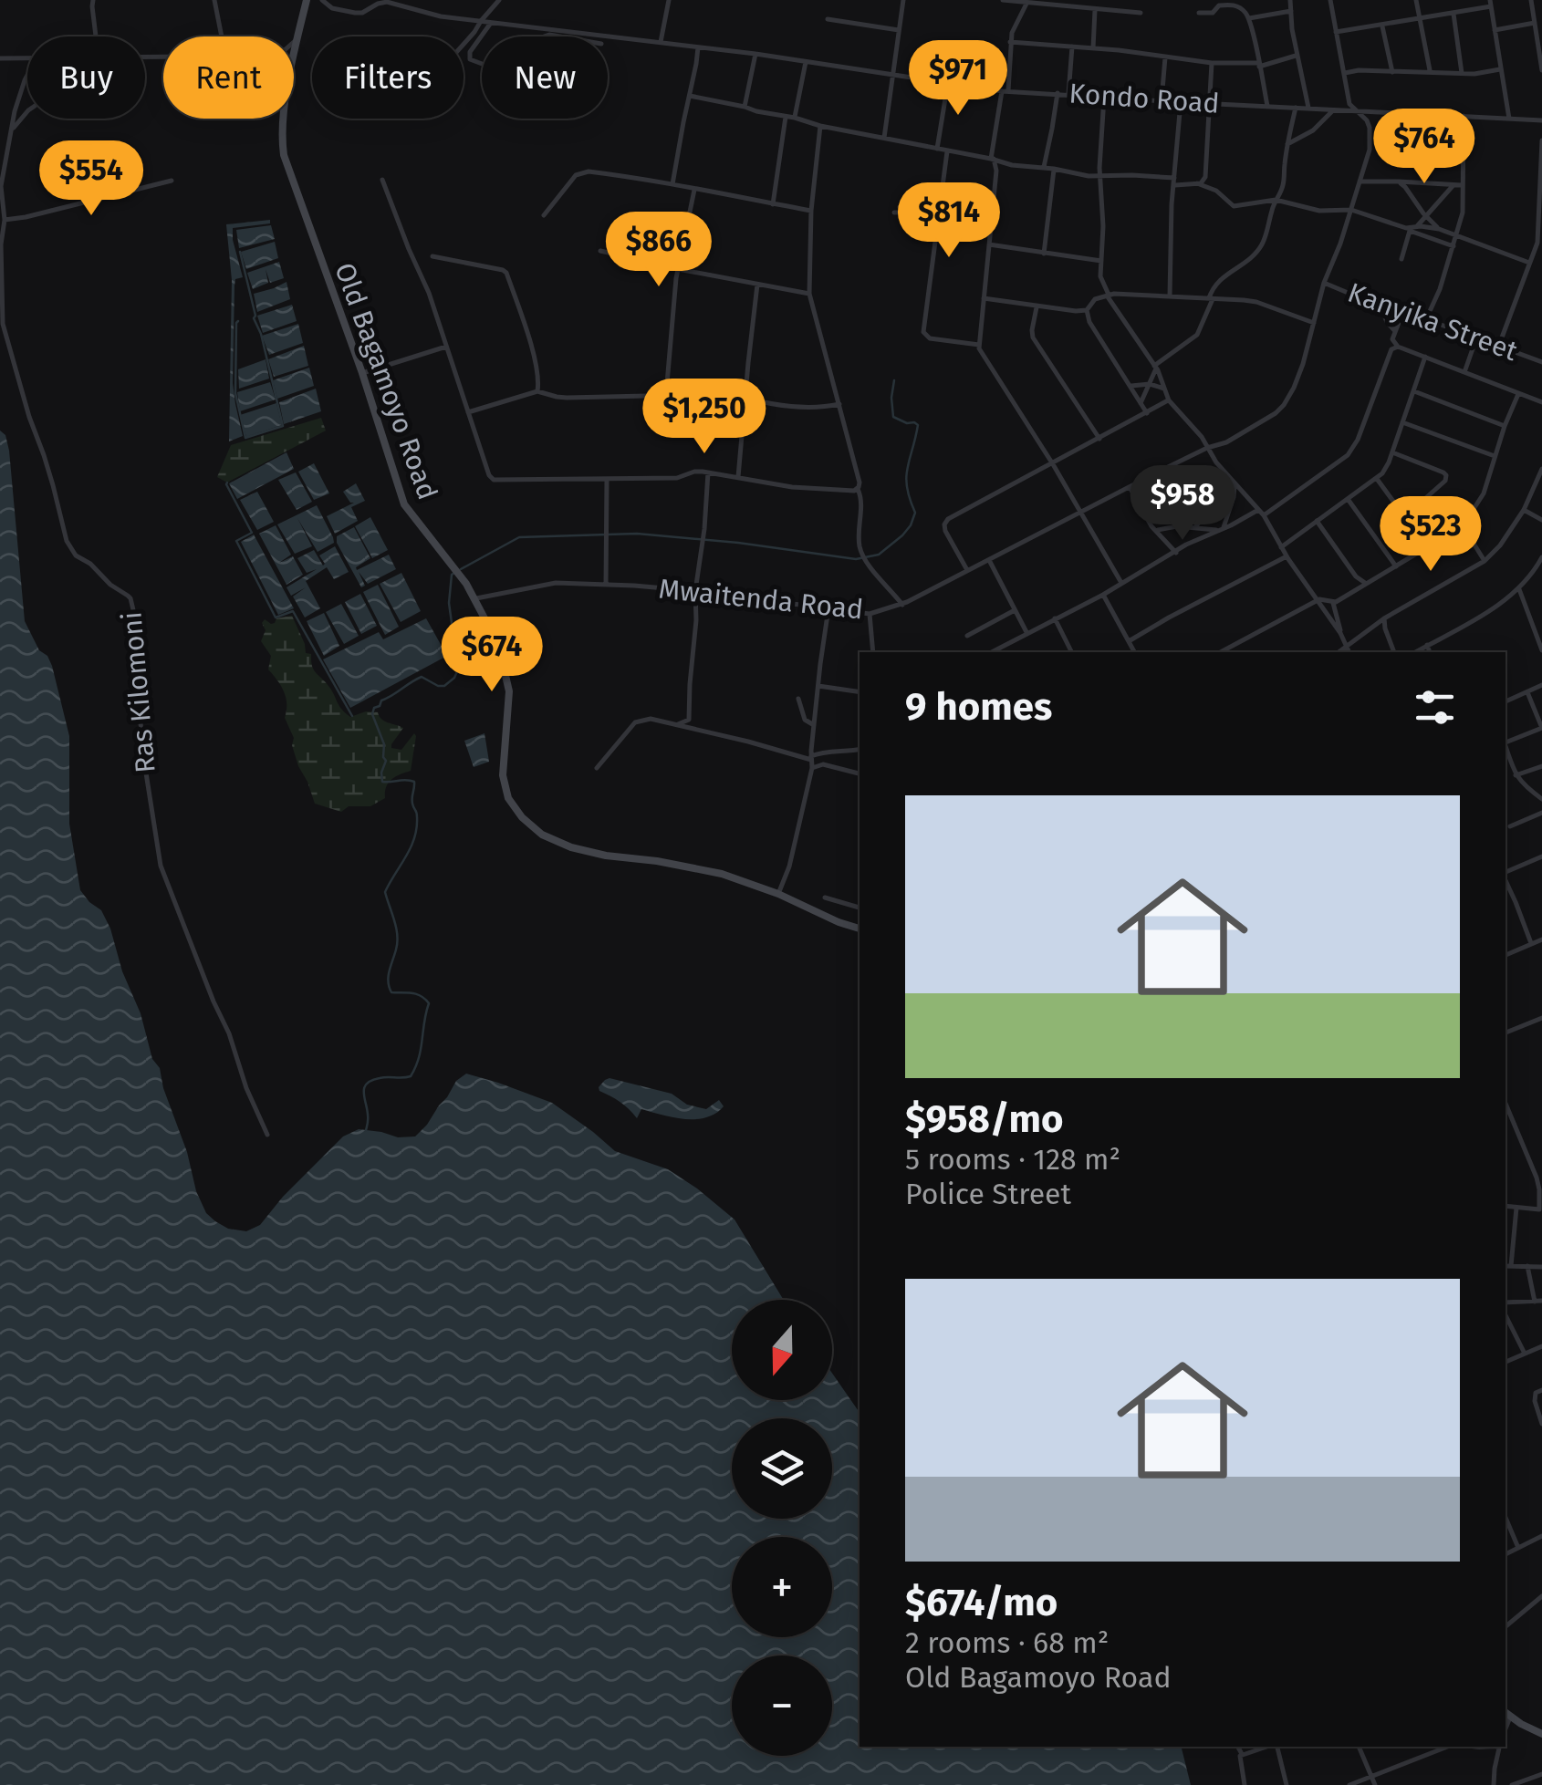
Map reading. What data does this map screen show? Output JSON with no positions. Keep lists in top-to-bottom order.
{
  "streets": {
    "street": [
      "Kondo Road",
      "Kanyika Street",
      "Old Bagamoyo Road",
      "Mwaitenda Road",
      "Ras Kilomoni"
    ]
  },
  "crossings": [
    ["Kondo Road", "Mwaitenda Road"],
    ["Kanyika Street", "Mwaitenda Road"],
    ["Old Bagamoyo Road", "Mwaitenda Road"]
  ],
  "north": "bottom",
  "page": {
    "chip": [
      "Buy",
      "Rent",
      "Filters",
      "New"
    ],
    "price": [
      "$971",
      "$764",
      "$554",
      "$814",
      "$866",
      "$1,250",
      "$958",
      "$523",
      "$674"
    ],
    "heading": "9 homes",
    "list": [
      {
        "name": "$958/mo",
        "note": "5 rooms · 128 m² · Police Street"
      },
      {
        "name": "$674/mo",
        "note": "2 rooms · 68 m² · Old Bagamoyo Road"
      }
    ],
    "map_buttons": ["+", "−"]
  }
}
